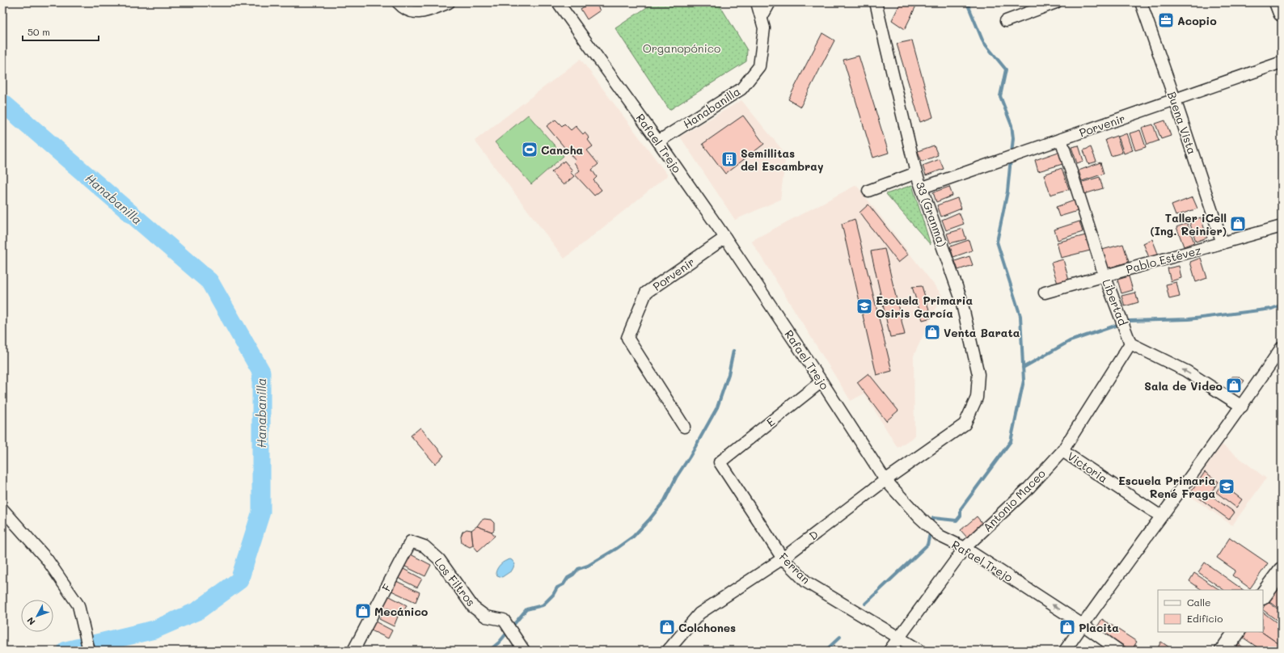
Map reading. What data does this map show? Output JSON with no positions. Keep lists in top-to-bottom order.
{
  "streets": {
    "street": [
      "Hanabanilla",
      "Buena Vista",
      "Porvenir",
      "Rafael Trejo",
      "33 (Granma)",
      "Pablo Estévez",
      "Libertad",
      "E",
      "Victoria",
      "Antonio Maceo",
      "D",
      "Ferran",
      "Los Filtros",
      "F"
    ]
  },
  "crossings": [
    ["Hanabanilla", "Rafael Trejo"],
    ["Buena Vista", "Porvenir"],
    ["Buena Vista", "Pablo Estévez"],
    ["Porvenir", "Rafael Trejo"],
    ["Porvenir", "33 (Granma)"],
    ["Porvenir", "Libertad"],
    ["Rafael Trejo", "E"],
    ["Rafael Trejo", "Antonio Maceo"],
    ["Rafael Trejo", "D"],
    ["33 (Granma)", "D"],
    ["Pablo Estévez", "Libertad"],
    ["Libertad", "Antonio Maceo"],
    ["E", "Ferran"],
    ["Victoria", "Antonio Maceo"],
    ["Antonio Maceo", "Ferran"],
    ["D", "Ferran"],
    ["Los Filtros", "F"]
  ],
  "water": ["Hanabanilla"],
  "parks": ["Organopónico"],
  "places": {
    "office": ["Acopio"],
    "sports": ["Cancha"],
    "building": ["Semillitas del Escambray"],
    "shop": [
      "Taller iCell (Ing. Reinier)",
      "Venta Barata",
      "Sala de Video",
      "Mecánico",
      "Colchones",
      "Placita"
    ],
    "school or university": ["Escuela Primaria Osiris García", "Escuela Primaria René Fraga"]
  },
  "legend": ["Calle", "Edificio"],
  "scale_bar": "50 m",
  "north": "bottom left"
}
